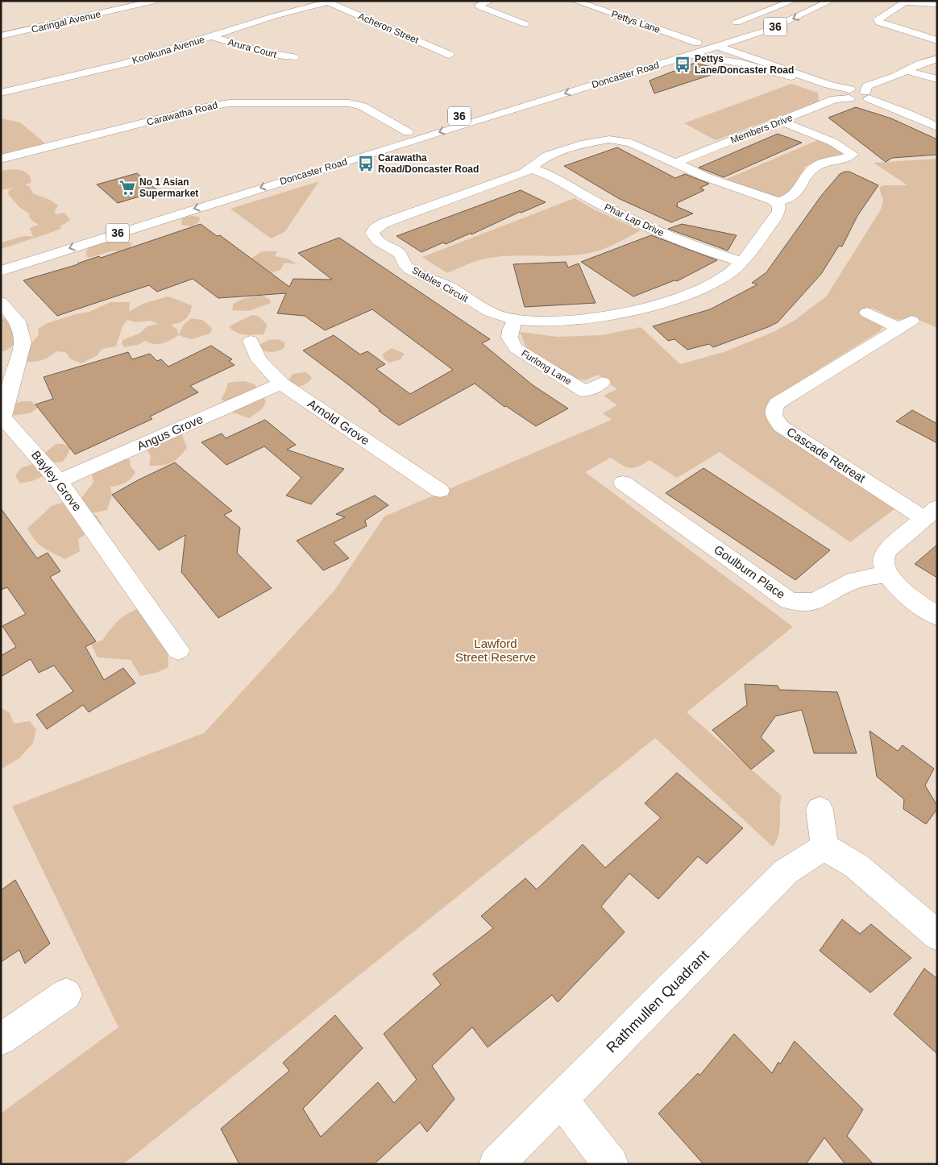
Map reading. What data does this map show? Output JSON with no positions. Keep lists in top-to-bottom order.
{
  "streets": {
    "street": [
      "Caringal Avenue",
      "Pettys Lane",
      "36",
      "Acheron Street",
      "Arura Court",
      "Koolkuna Avenue",
      "Doncaster Road",
      "Carawatha Road",
      "Members Drive",
      "Phar Lap Drive",
      "Stables Circuit",
      "Furlong Lane",
      "Arnold Grove",
      "Angus Grove",
      "Cascade Retreat",
      "Bayley Grove",
      "Goulburn Place",
      "Rathmullen Quadrant"
    ]
  },
  "crossings": [
    ["Pettys Lane", "Doncaster Road"],
    ["Acheron Street", "Koolkuna Avenue"],
    ["Arura Court", "Koolkuna Avenue"],
    ["Doncaster Road", "Carawatha Road"],
    ["Members Drive", "Stables Circuit"],
    ["Phar Lap Drive", "Stables Circuit"],
    ["Stables Circuit", "Furlong Lane"],
    ["Arnold Grove", "Angus Grove"],
    ["Angus Grove", "Bayley Grove"]
  ],
  "parks": ["Lawford Street Reserve"],
  "places": {
    "bus stop": ["Pettys Lane/Doncaster Road", "Carawatha Road/Doncaster Road"],
    "supermarket": ["No 1 Asian Supermarket"]
  }
}
